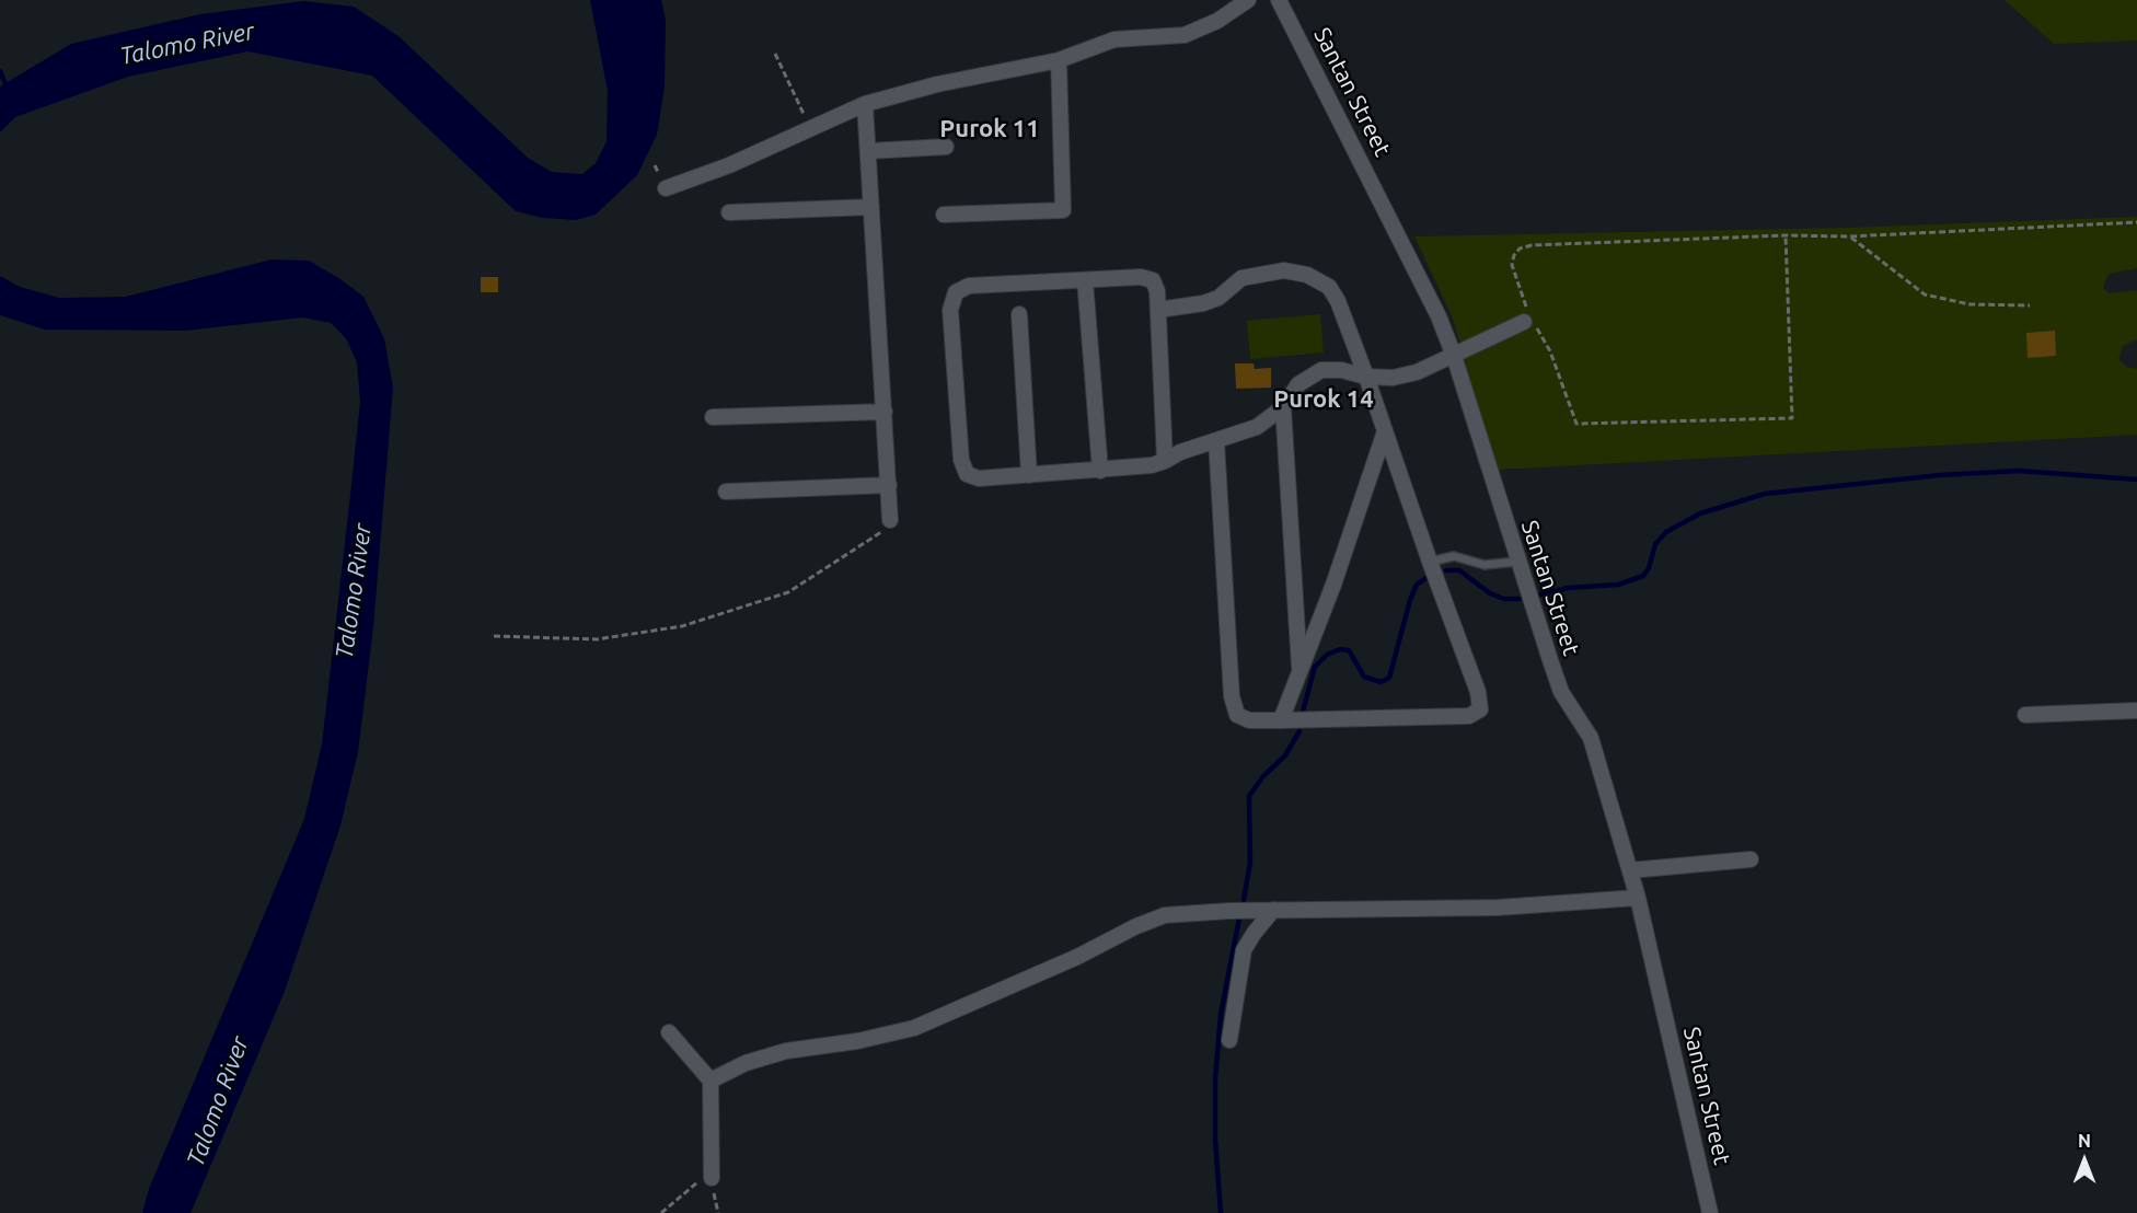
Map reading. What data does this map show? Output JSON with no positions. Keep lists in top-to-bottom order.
{
  "streets": {
    "street": ["Santan Street"]
  },
  "districts": ["Purok 11", "Purok 14"],
  "water": ["Talomo River"],
  "north": "top"
}
